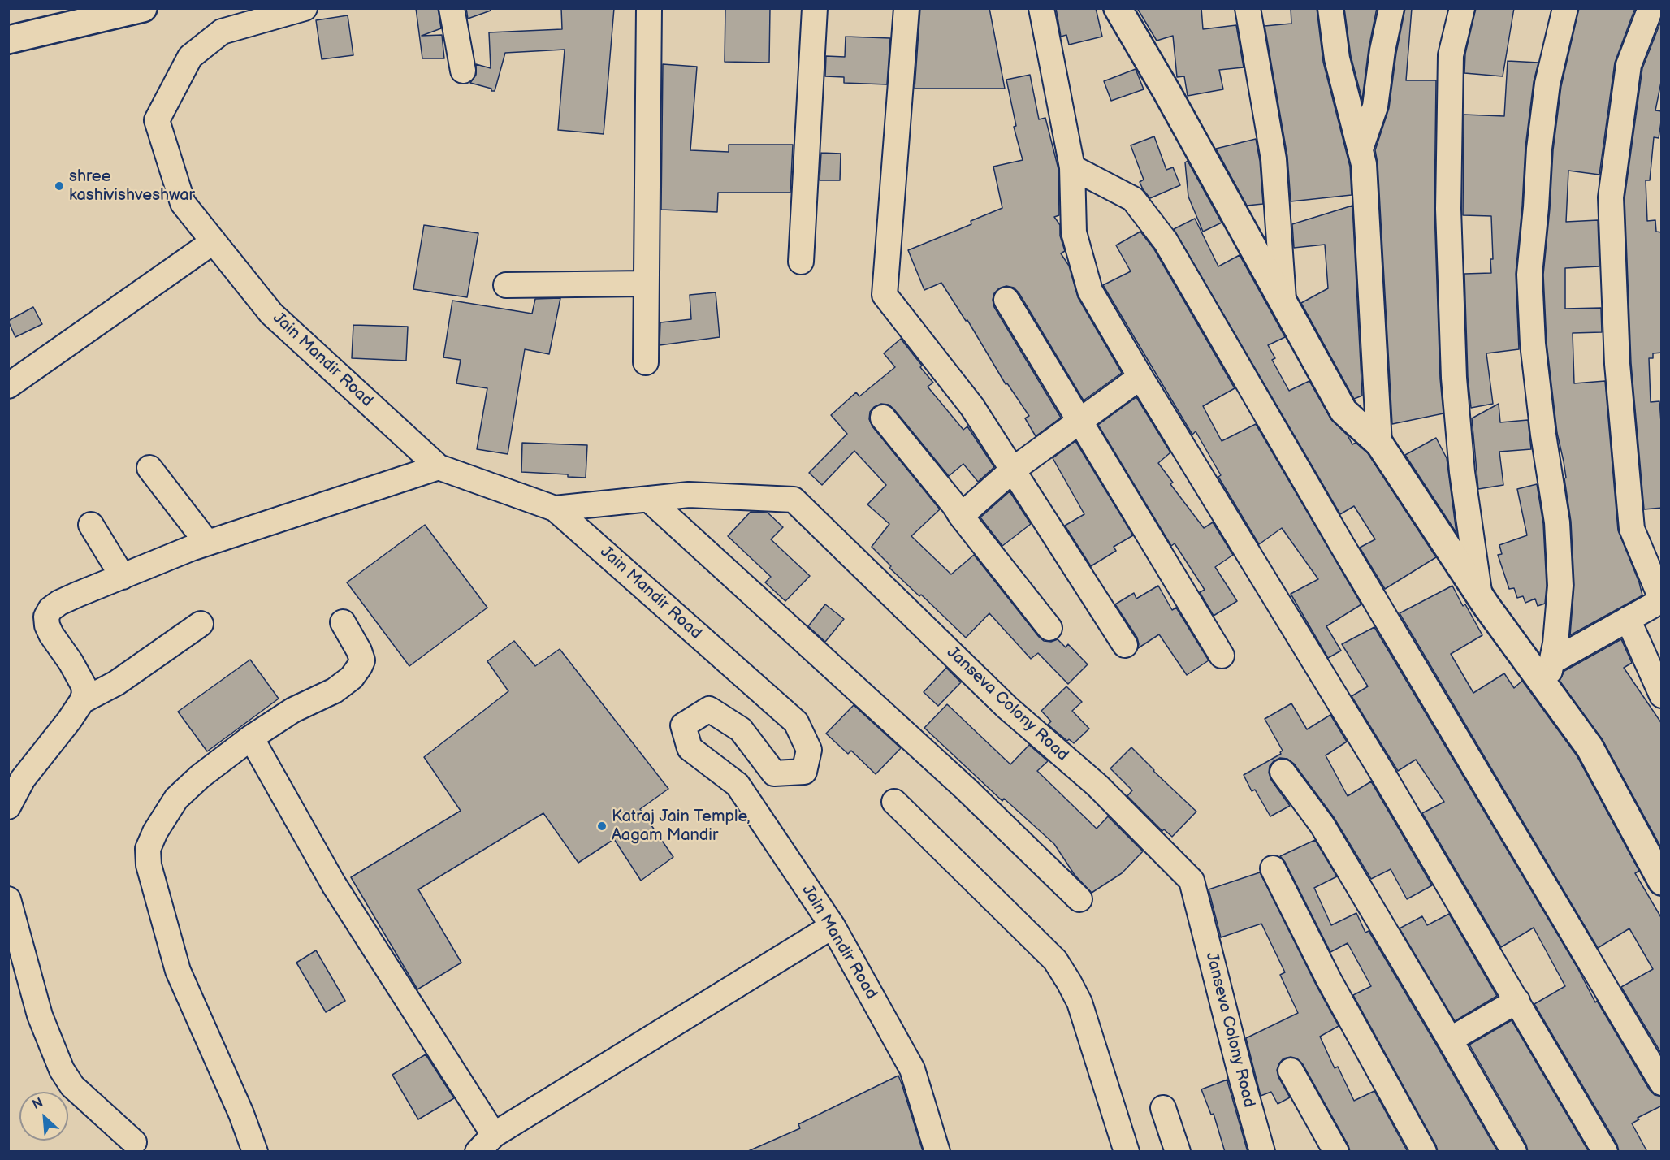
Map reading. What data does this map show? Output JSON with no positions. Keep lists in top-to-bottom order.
{
  "streets": {
    "street": ["Jain Mandir Road", "Janseva Colony Road"]
  },
  "crossings": [
    ["Jain Mandir Road", "Janseva Colony Road"]
  ],
  "places": ["shree kashivishveshwar", "Katraj Jain Temple, Aagam Mandir"],
  "north": "top left"
}
